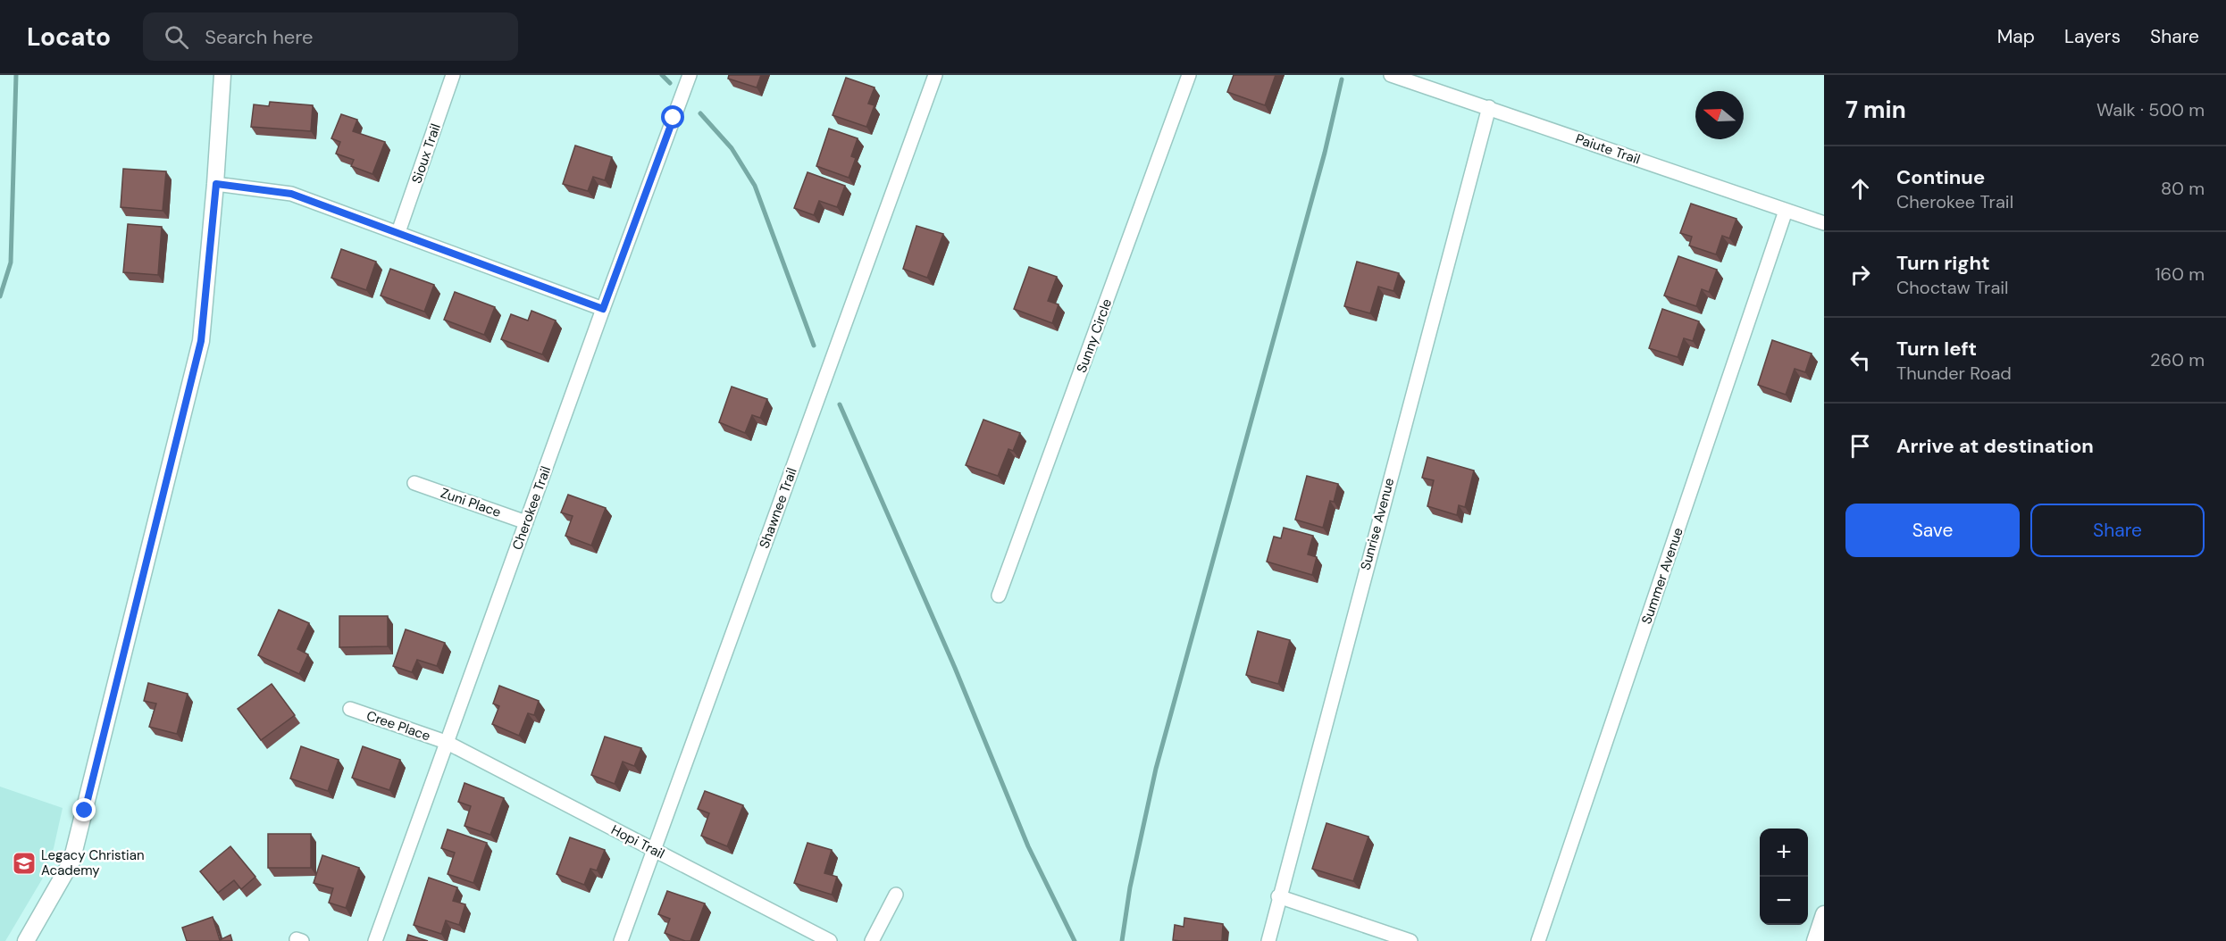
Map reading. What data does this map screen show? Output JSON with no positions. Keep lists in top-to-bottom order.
{
  "streets": {
    "street": [
      "Paiute Trail",
      "Sioux Trail",
      "Sunny Circle",
      "Zuni Place",
      "Cherokee Trail",
      "Shawnee Trail",
      "Sunrise Avenue",
      "Summer Avenue",
      "Cree Place",
      "Hopi Trail"
    ]
  },
  "crossings": [
    ["Paiute Trail", "Sunrise Avenue"],
    ["Paiute Trail", "Summer Avenue"],
    ["Zuni Place", "Cherokee Trail"],
    ["Cherokee Trail", "Cree Place"],
    ["Cherokee Trail", "Hopi Trail"],
    ["Shawnee Trail", "Hopi Trail"],
    ["Cree Place", "Hopi Trail"]
  ],
  "places": {
    "school or university": ["Legacy Christian Academy"]
  },
  "north": "left",
  "page": {
    "header": "Locato",
    "search": "Search here",
    "nav": ["Map", "Layers", "Share"],
    "heading": ["7 min", "Walk · 500 m"],
    "list": [
      ["Continue", "Cherokee Trail", "80 m"],
      ["Turn right", "Choctaw Trail", "160 m"],
      ["Turn left", "Thunder Road", "260 m"],
      "Arrive at destination"
    ],
    "buttons": ["Save", "Share"],
    "map_buttons": ["+", "−"]
  }
}
